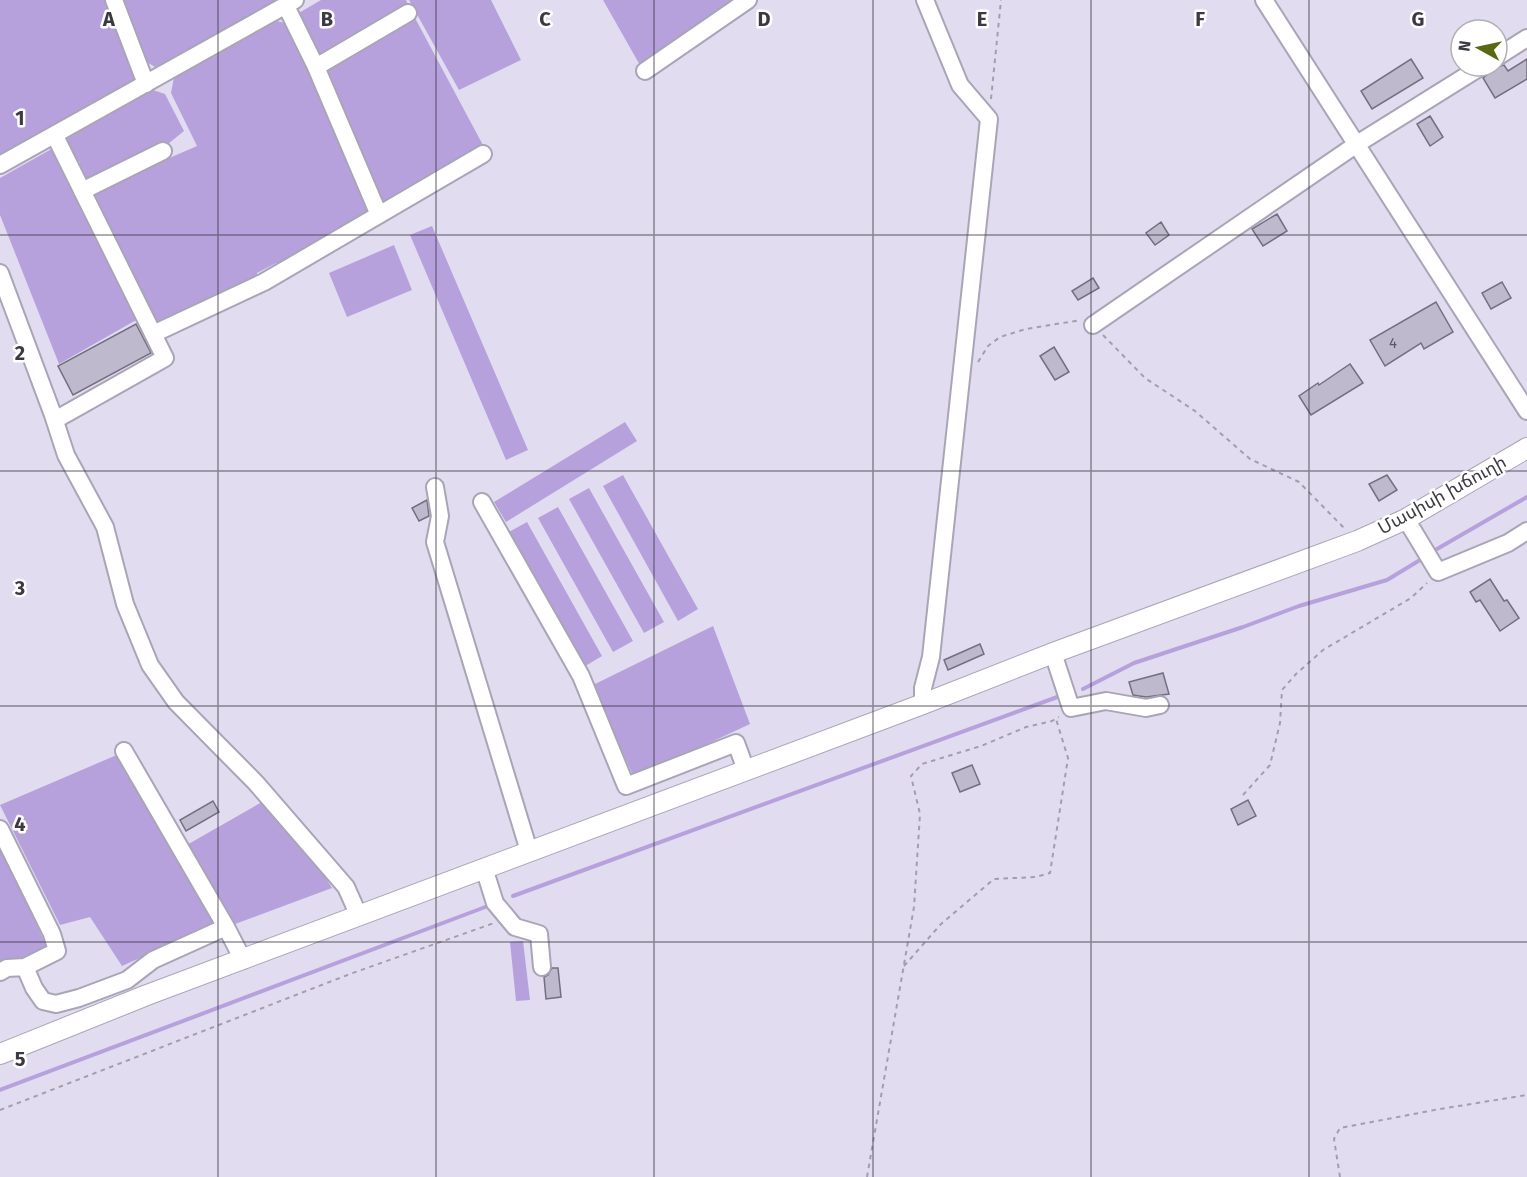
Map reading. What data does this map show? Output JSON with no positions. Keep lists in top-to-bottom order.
{
  "streets": {
    "main road": ["Մասիսի խճուղի"]
  },
  "house_numbers": ["4"],
  "north": "left",
  "grid": {
    "columns": [
      "A",
      "B",
      "C",
      "D",
      "E",
      "F",
      "G"
    ],
    "rows": [
      "1",
      "2",
      "3",
      "4",
      "5"
    ]
  }
}
